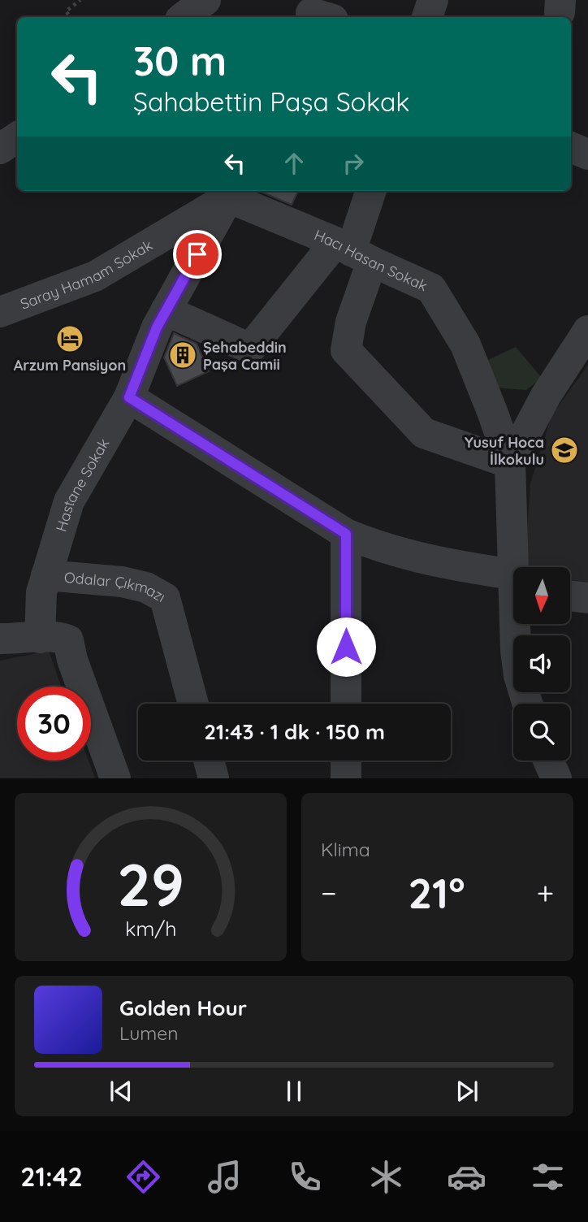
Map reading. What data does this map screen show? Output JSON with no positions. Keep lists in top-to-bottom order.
{
  "streets": {
    "street": [
      "Hacı Hasan Sokak",
      "Saray Hamam Sokak",
      "Hastane Sokak",
      "Odalar Çıkmazı"
    ]
  },
  "crossings": [
    ["Hacı Hasan Sokak", "Saray Hamam Sokak"],
    ["Hacı Hasan Sokak", "Hastane Sokak"],
    ["Saray Hamam Sokak", "Hastane Sokak"],
    ["Hastane Sokak", "Odalar Çıkmazı"]
  ],
  "places": {
    "hotel": ["Arzum Pansiyon"],
    "building": ["Şehabeddin Paşa Camii"],
    "school or university": ["Yusuf Hoca İlkokulu"]
  },
  "north": "bottom",
  "page": {
    "turn": ["30 m", "Şahabettin Paşa Sokak"],
    "limit": "30",
    "trip": "21:43 · 1 dk · 150 m",
    "tile": "Klima",
    "heat": ["−", "21°", "+"],
    "song": ["Golden Hour", "Lumen"],
    "tabs": "21:42",
    "gauge": ["29", "km/h"]
  }
}
